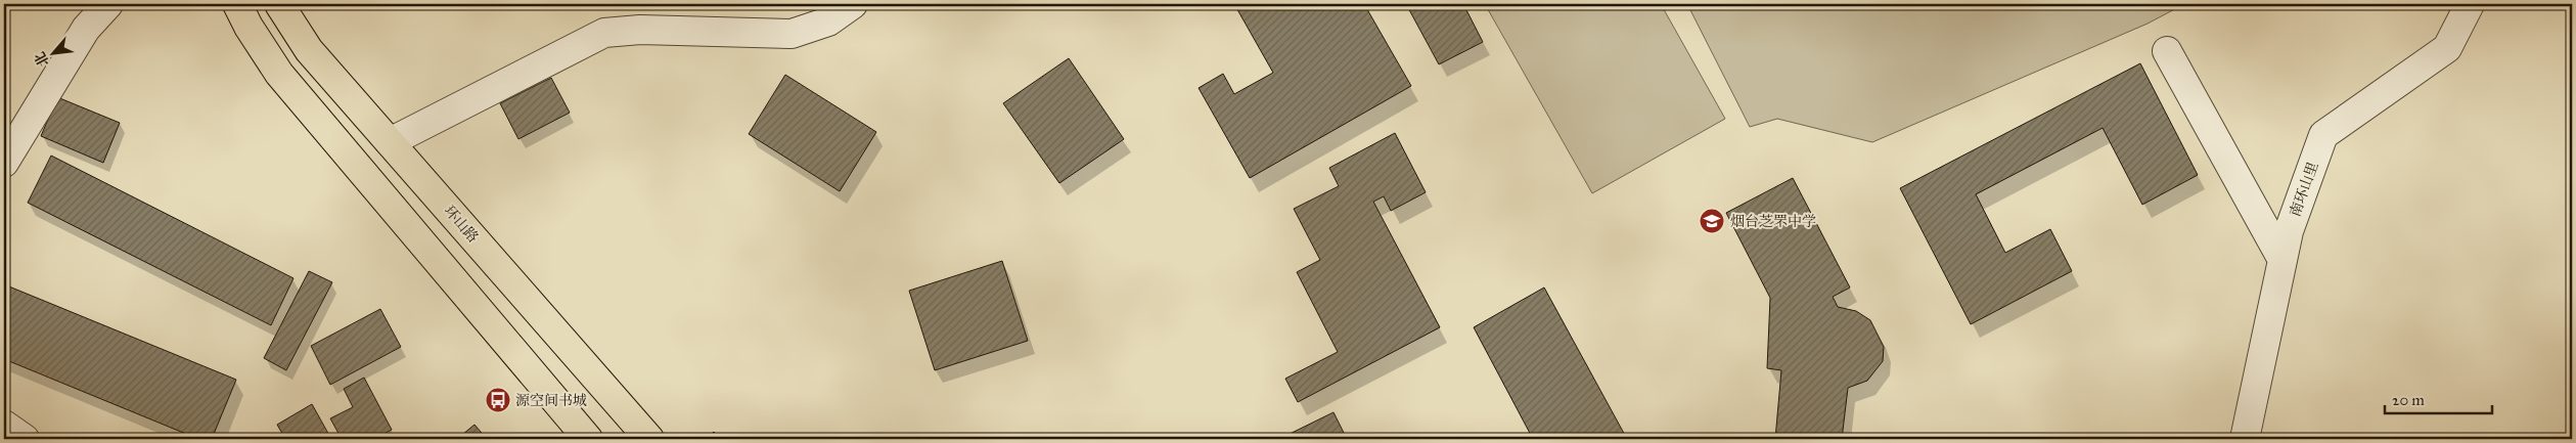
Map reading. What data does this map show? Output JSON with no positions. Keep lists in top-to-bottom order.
{
  "streets": {
    "main road": ["环山路"],
    "street": ["南环山里"]
  },
  "places": {
    "school or university": ["烟台芝罘中学"],
    "bus stop": ["源空间书城"]
  },
  "scale_bar": "20 m",
  "north": "bottom left"
}
